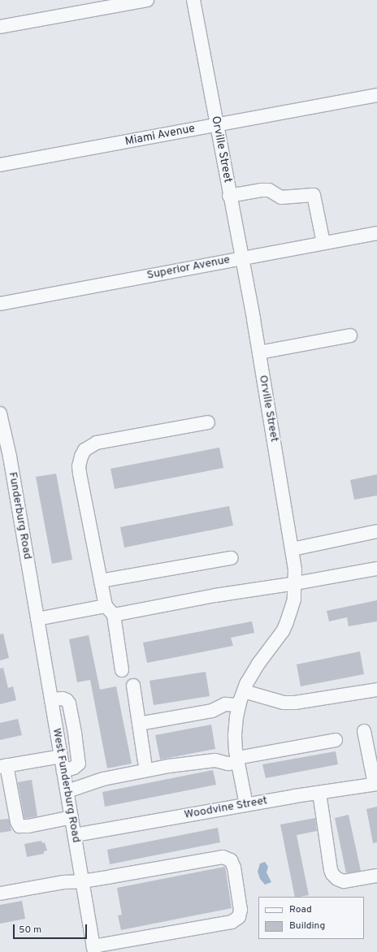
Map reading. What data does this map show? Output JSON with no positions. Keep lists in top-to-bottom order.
{
  "streets": {
    "street": [
      "Miami Avenue",
      "Orville Street",
      "Superior Avenue",
      "Funderburg Road",
      "West Funderburg Road",
      "Woodvine Street"
    ]
  },
  "crossings": [
    ["Miami Avenue", "Orville Street"],
    ["Orville Street", "Superior Avenue"],
    ["Orville Street", "Woodvine Street"],
    ["Funderburg Road", "West Funderburg Road"],
    ["West Funderburg Road", "Woodvine Street"]
  ],
  "legend": ["Road", "Building"],
  "scale_bar": "50 m"
}
